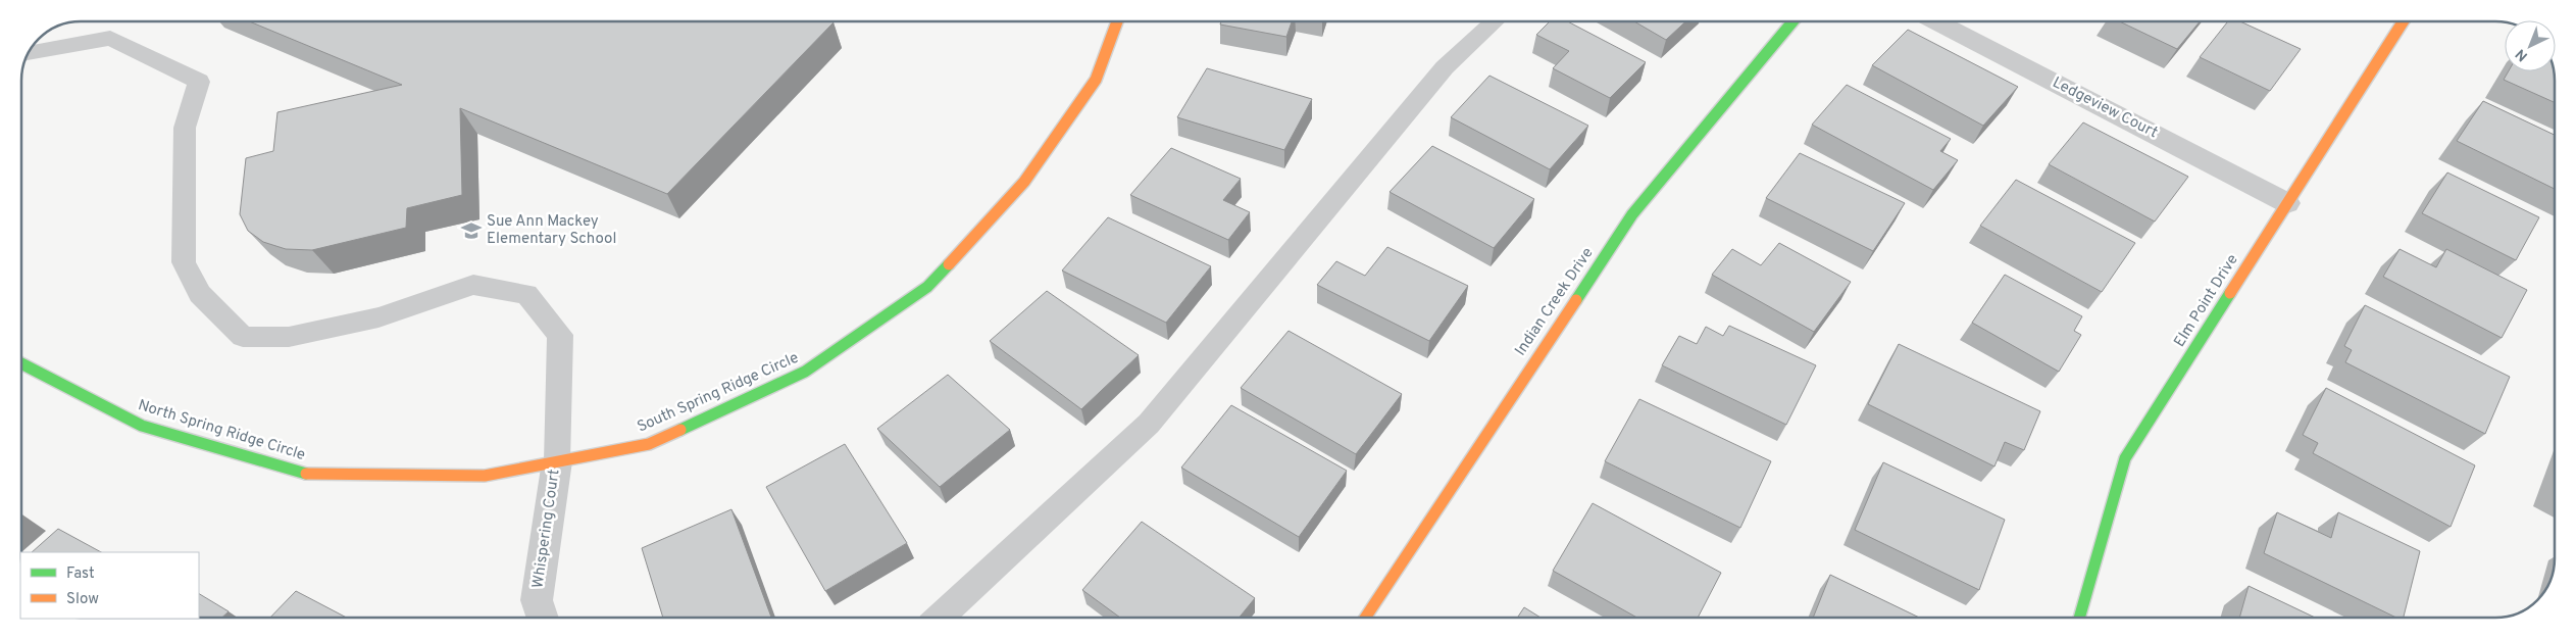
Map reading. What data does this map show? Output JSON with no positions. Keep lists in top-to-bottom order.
{
  "streets": {
    "street": [
      "Ledgeview Court",
      "Elm Point Drive",
      "Indian Creek Drive",
      "South Spring Ridge Circle",
      "North Spring Ridge Circle",
      "Whispering Court"
    ]
  },
  "crossings": [
    ["Ledgeview Court", "Elm Point Drive"],
    ["South Spring Ridge Circle", "North Spring Ridge Circle"],
    ["South Spring Ridge Circle", "Whispering Court"],
    ["North Spring Ridge Circle", "Whispering Court"]
  ],
  "places": {
    "school or university": ["Sue Ann Mackey Elementary School"]
  },
  "legend": ["Fast", "Slow"],
  "north": "bottom left"
}
